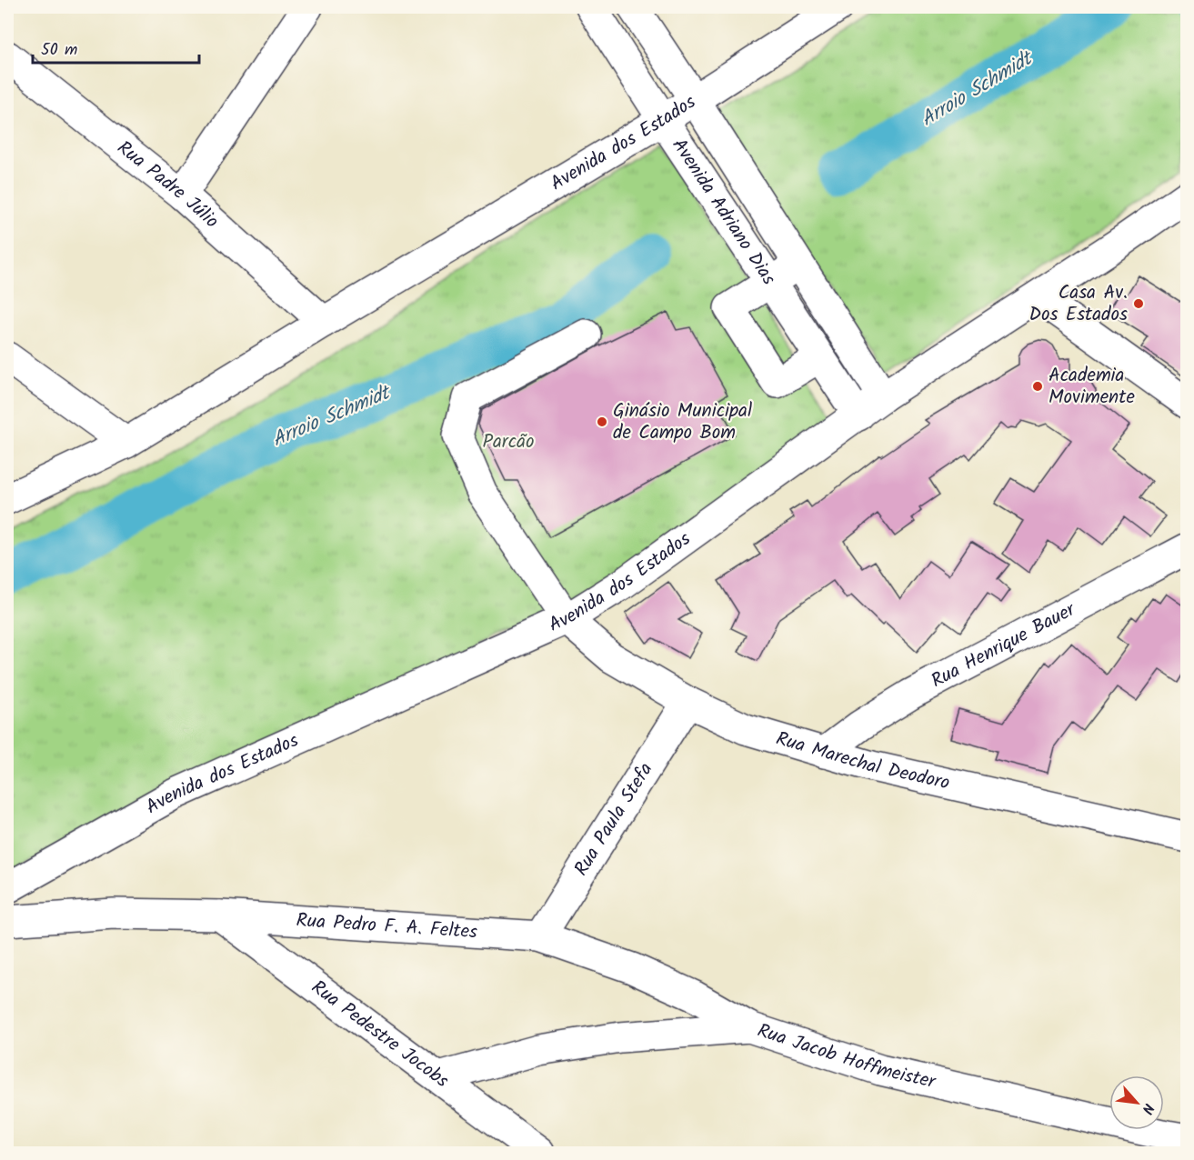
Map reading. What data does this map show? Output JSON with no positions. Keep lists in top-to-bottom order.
{
  "streets": {
    "street": [
      "Avenida dos Estados",
      "Rua Padre Júlio",
      "Avenida Adriano Dias",
      "Rua Henrique Bauer",
      "Rua Marechal Deodoro",
      "Rua Paula Stefa",
      "Rua Pedro F. A. Feltes",
      "Rua Pedestre Jocobs",
      "Rua Jacob Hoffmeister"
    ]
  },
  "crossings": [
    ["Avenida dos Estados", "Rua Padre Júlio"],
    ["Avenida dos Estados", "Avenida Adriano Dias"],
    ["Avenida dos Estados", "Rua Marechal Deodoro"],
    ["Rua Henrique Bauer", "Rua Marechal Deodoro"],
    ["Rua Marechal Deodoro", "Rua Paula Stefa"],
    ["Rua Paula Stefa", "Rua Pedro F. A. Feltes"],
    ["Rua Pedro F. A. Feltes", "Rua Pedestre Jocobs"],
    ["Rua Pedro F. A. Feltes", "Rua Jacob Hoffmeister"],
    ["Rua Pedestre Jocobs", "Rua Jacob Hoffmeister"]
  ],
  "water": ["Arroio Schmidt"],
  "parks": ["Parcão"],
  "places": ["Casa Av. Dos Estados", "Academia Movimente", "Ginásio Municipal de Campo Bom"],
  "scale_bar": "50 m",
  "north": "bottom right"
}
